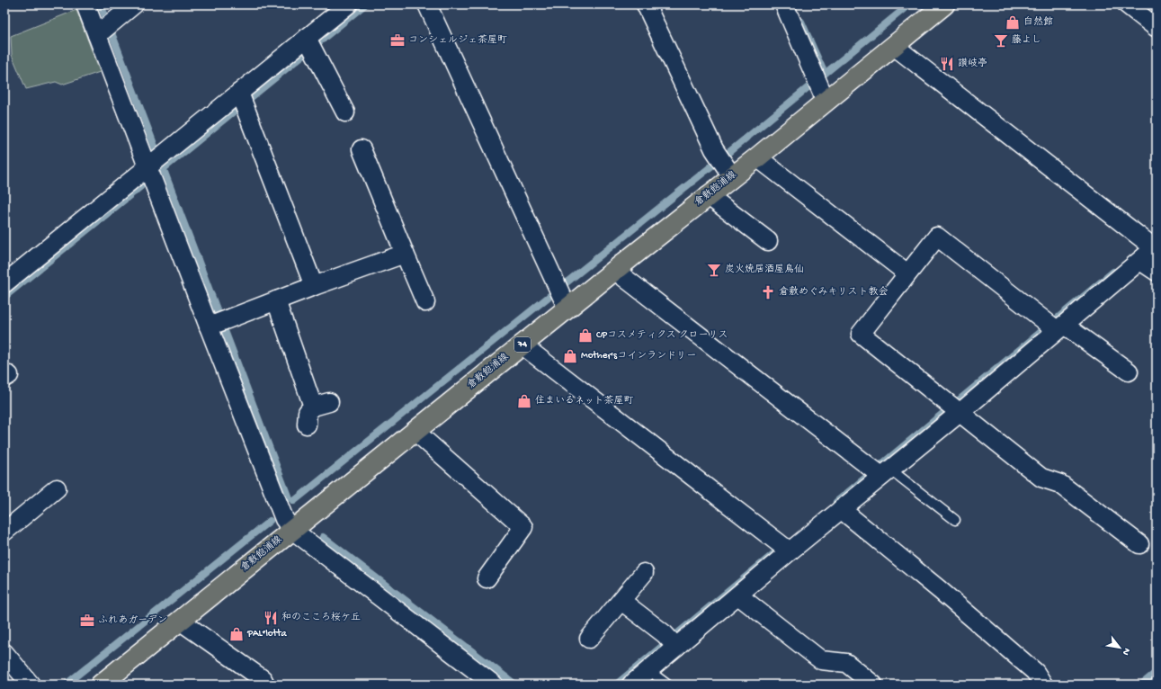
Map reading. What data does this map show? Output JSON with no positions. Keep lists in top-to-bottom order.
{
  "streets": {
    "main road": ["倉敷飽浦線", "74"]
  },
  "places": {
    "shop": [
      "自然館",
      "CPコスメティクス クローリス",
      "Mother'sコインランドリー",
      "住まいるネット茶屋町",
      "PAL*lotta"
    ],
    "office": ["コンシェルジェ茶屋町", "ふれあガーデン"],
    "bar": ["藤よし", "炭火焼居酒屋鳥仙"],
    "restaurant": ["讃岐亭", "和のこころ桜ケ丘"],
    "church": ["倉敷めぐみキリスト教会"]
  },
  "north": "bottom right"
}
